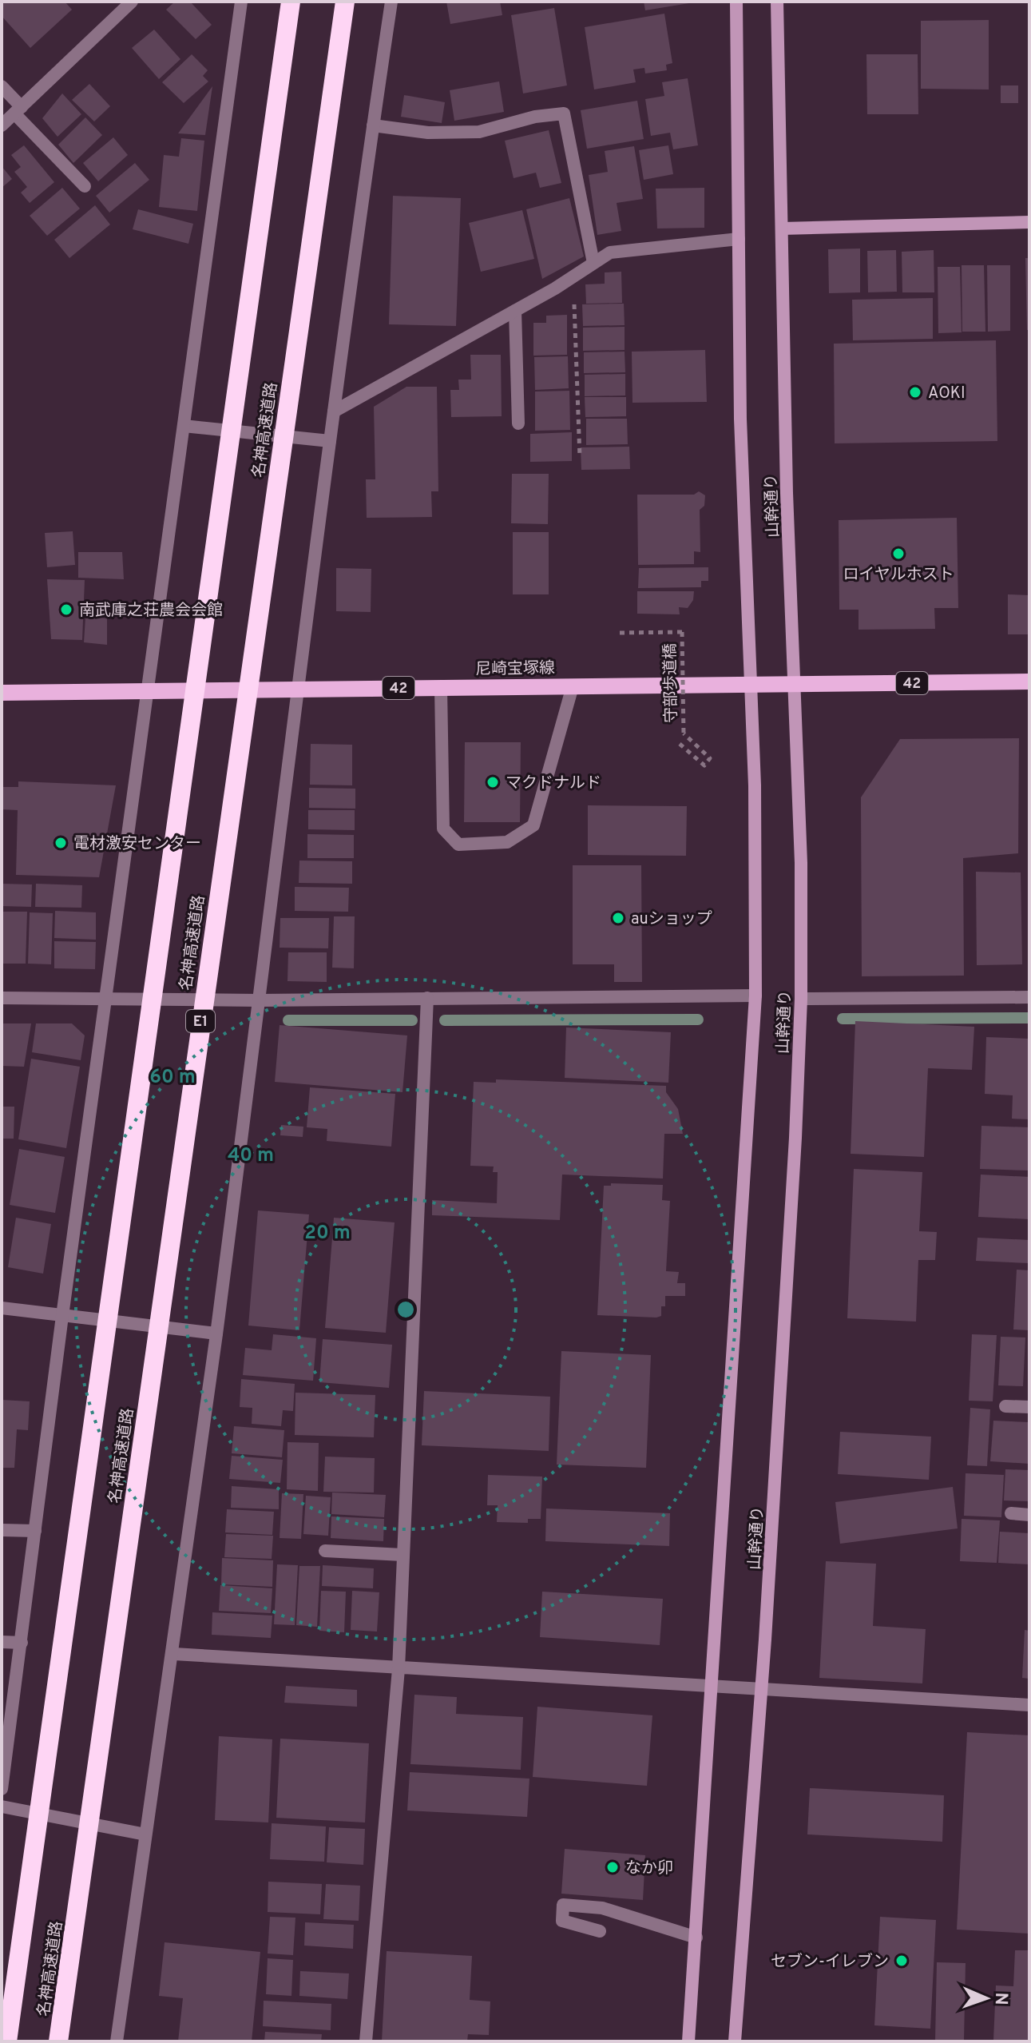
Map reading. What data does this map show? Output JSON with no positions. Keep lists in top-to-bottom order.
{
  "streets": {
    "highway": ["名神高速道路", "E1"],
    "main road": ["尼崎宝塚線", "42"],
    "street": ["山幹通り"],
    "path": ["守部歩道橋"]
  },
  "crossings": [
    ["山幹通り", "尼崎宝塚線"]
  ],
  "places": [
    "AOKI",
    "ロイヤルホスト",
    "南武庫之荘農会会館",
    "マクドナルド",
    "電材激安センター",
    "auショップ",
    "なか卯",
    "セブン-イレブン"
  ],
  "north": "right",
  "rings": ["60 m", "40 m", "20 m"]
}
